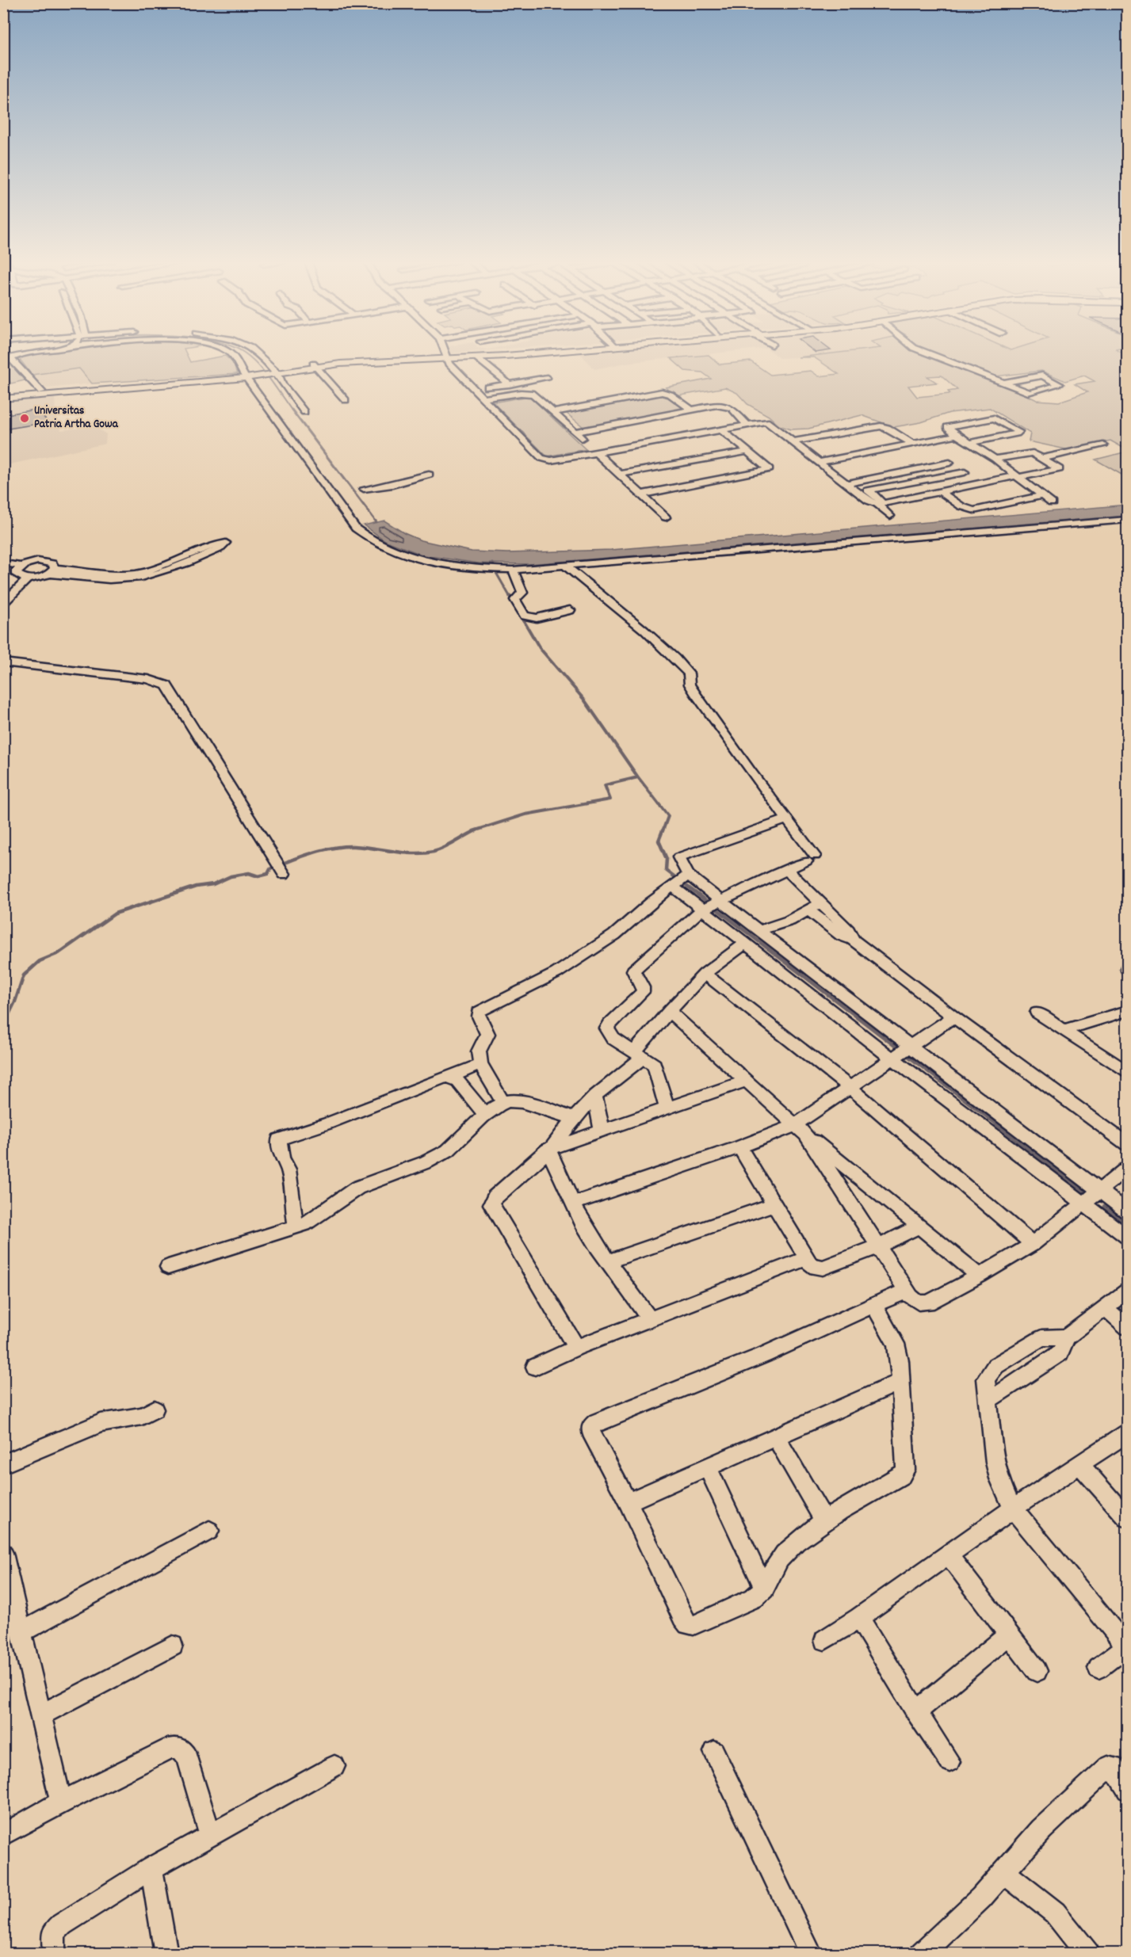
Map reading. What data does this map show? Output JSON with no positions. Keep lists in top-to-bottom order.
{
  "places": ["Universitas Patria Artha Gowa"]
}
